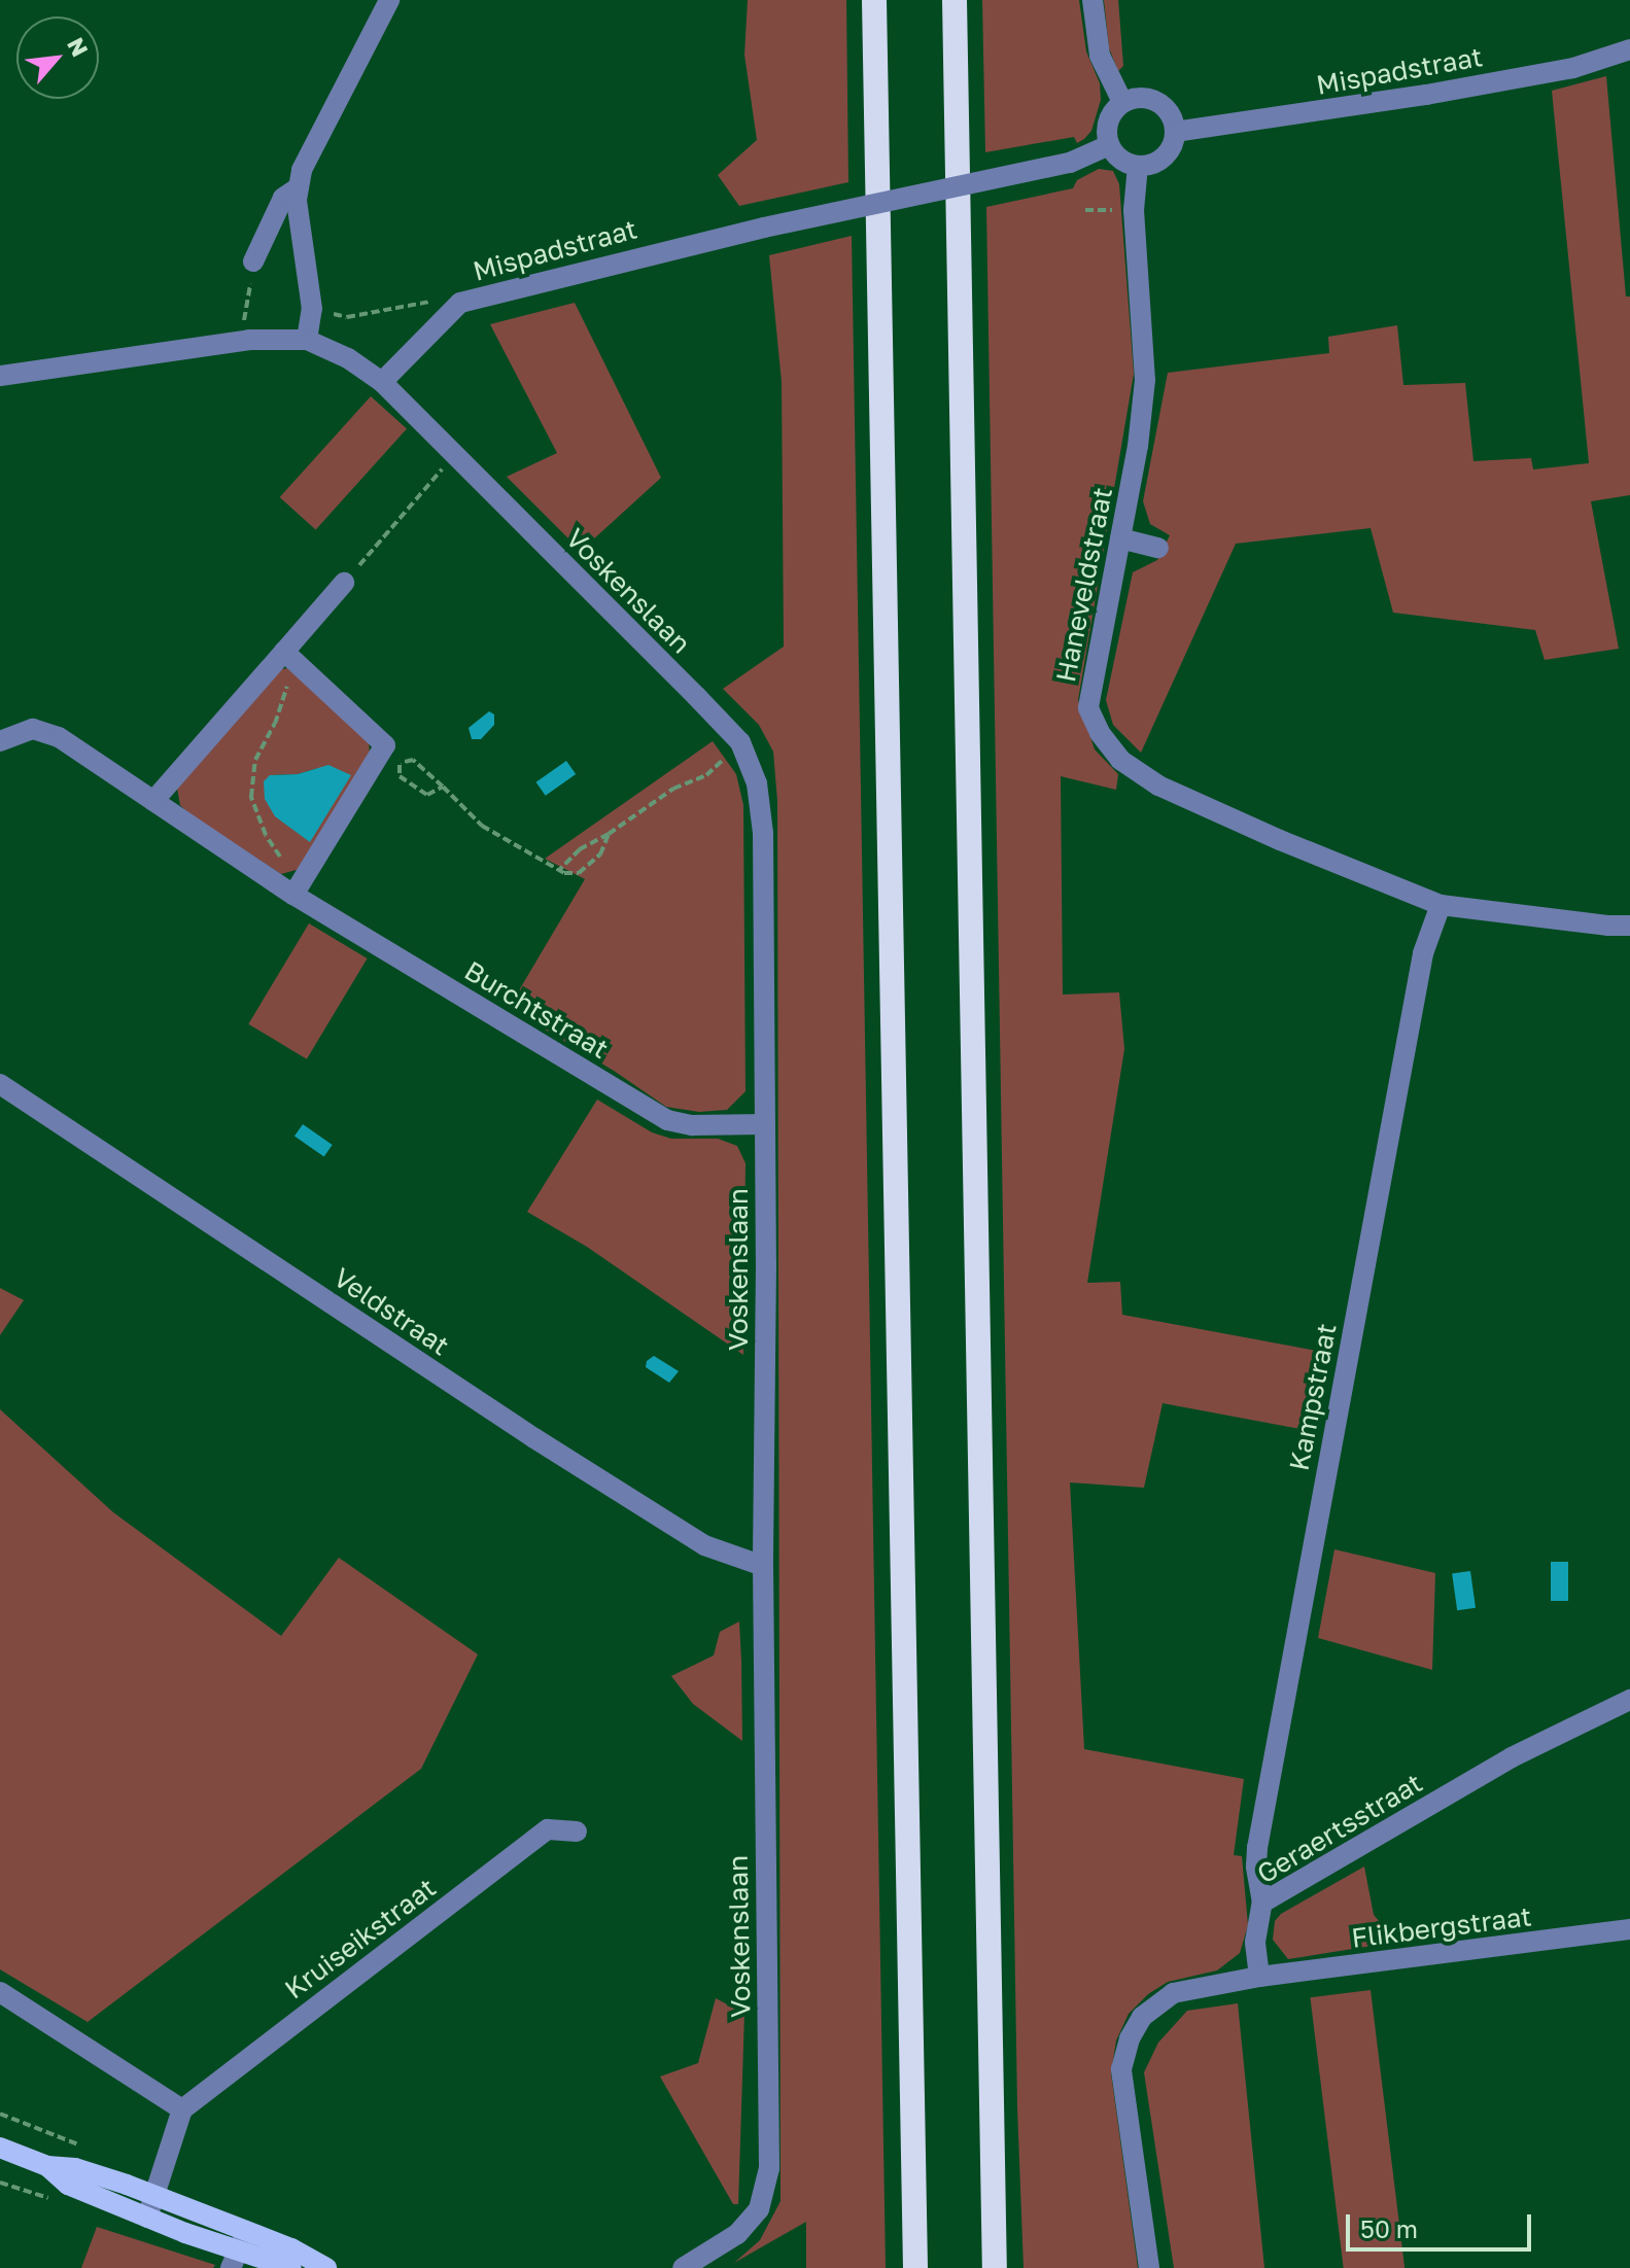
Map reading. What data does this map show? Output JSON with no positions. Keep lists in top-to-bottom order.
{
  "streets": {
    "street": [
      "Mispadstraat",
      "Haneveldstraat",
      "Voskenslaan",
      "Burchtstraat",
      "Veldstraat",
      "Kampstraat",
      "Geraertsstraat",
      "Flikbergstraat",
      "Kruiseikstraat"
    ]
  },
  "crossings": [
    ["Mispadstraat", "Haneveldstraat"],
    ["Mispadstraat", "Voskenslaan"],
    ["Haneveldstraat", "Kampstraat"],
    ["Voskenslaan", "Burchtstraat"],
    ["Voskenslaan", "Veldstraat"],
    ["Kampstraat", "Geraertsstraat"],
    ["Geraertsstraat", "Flikbergstraat"]
  ],
  "scale_bar": "50 m",
  "north": "top right"
}
